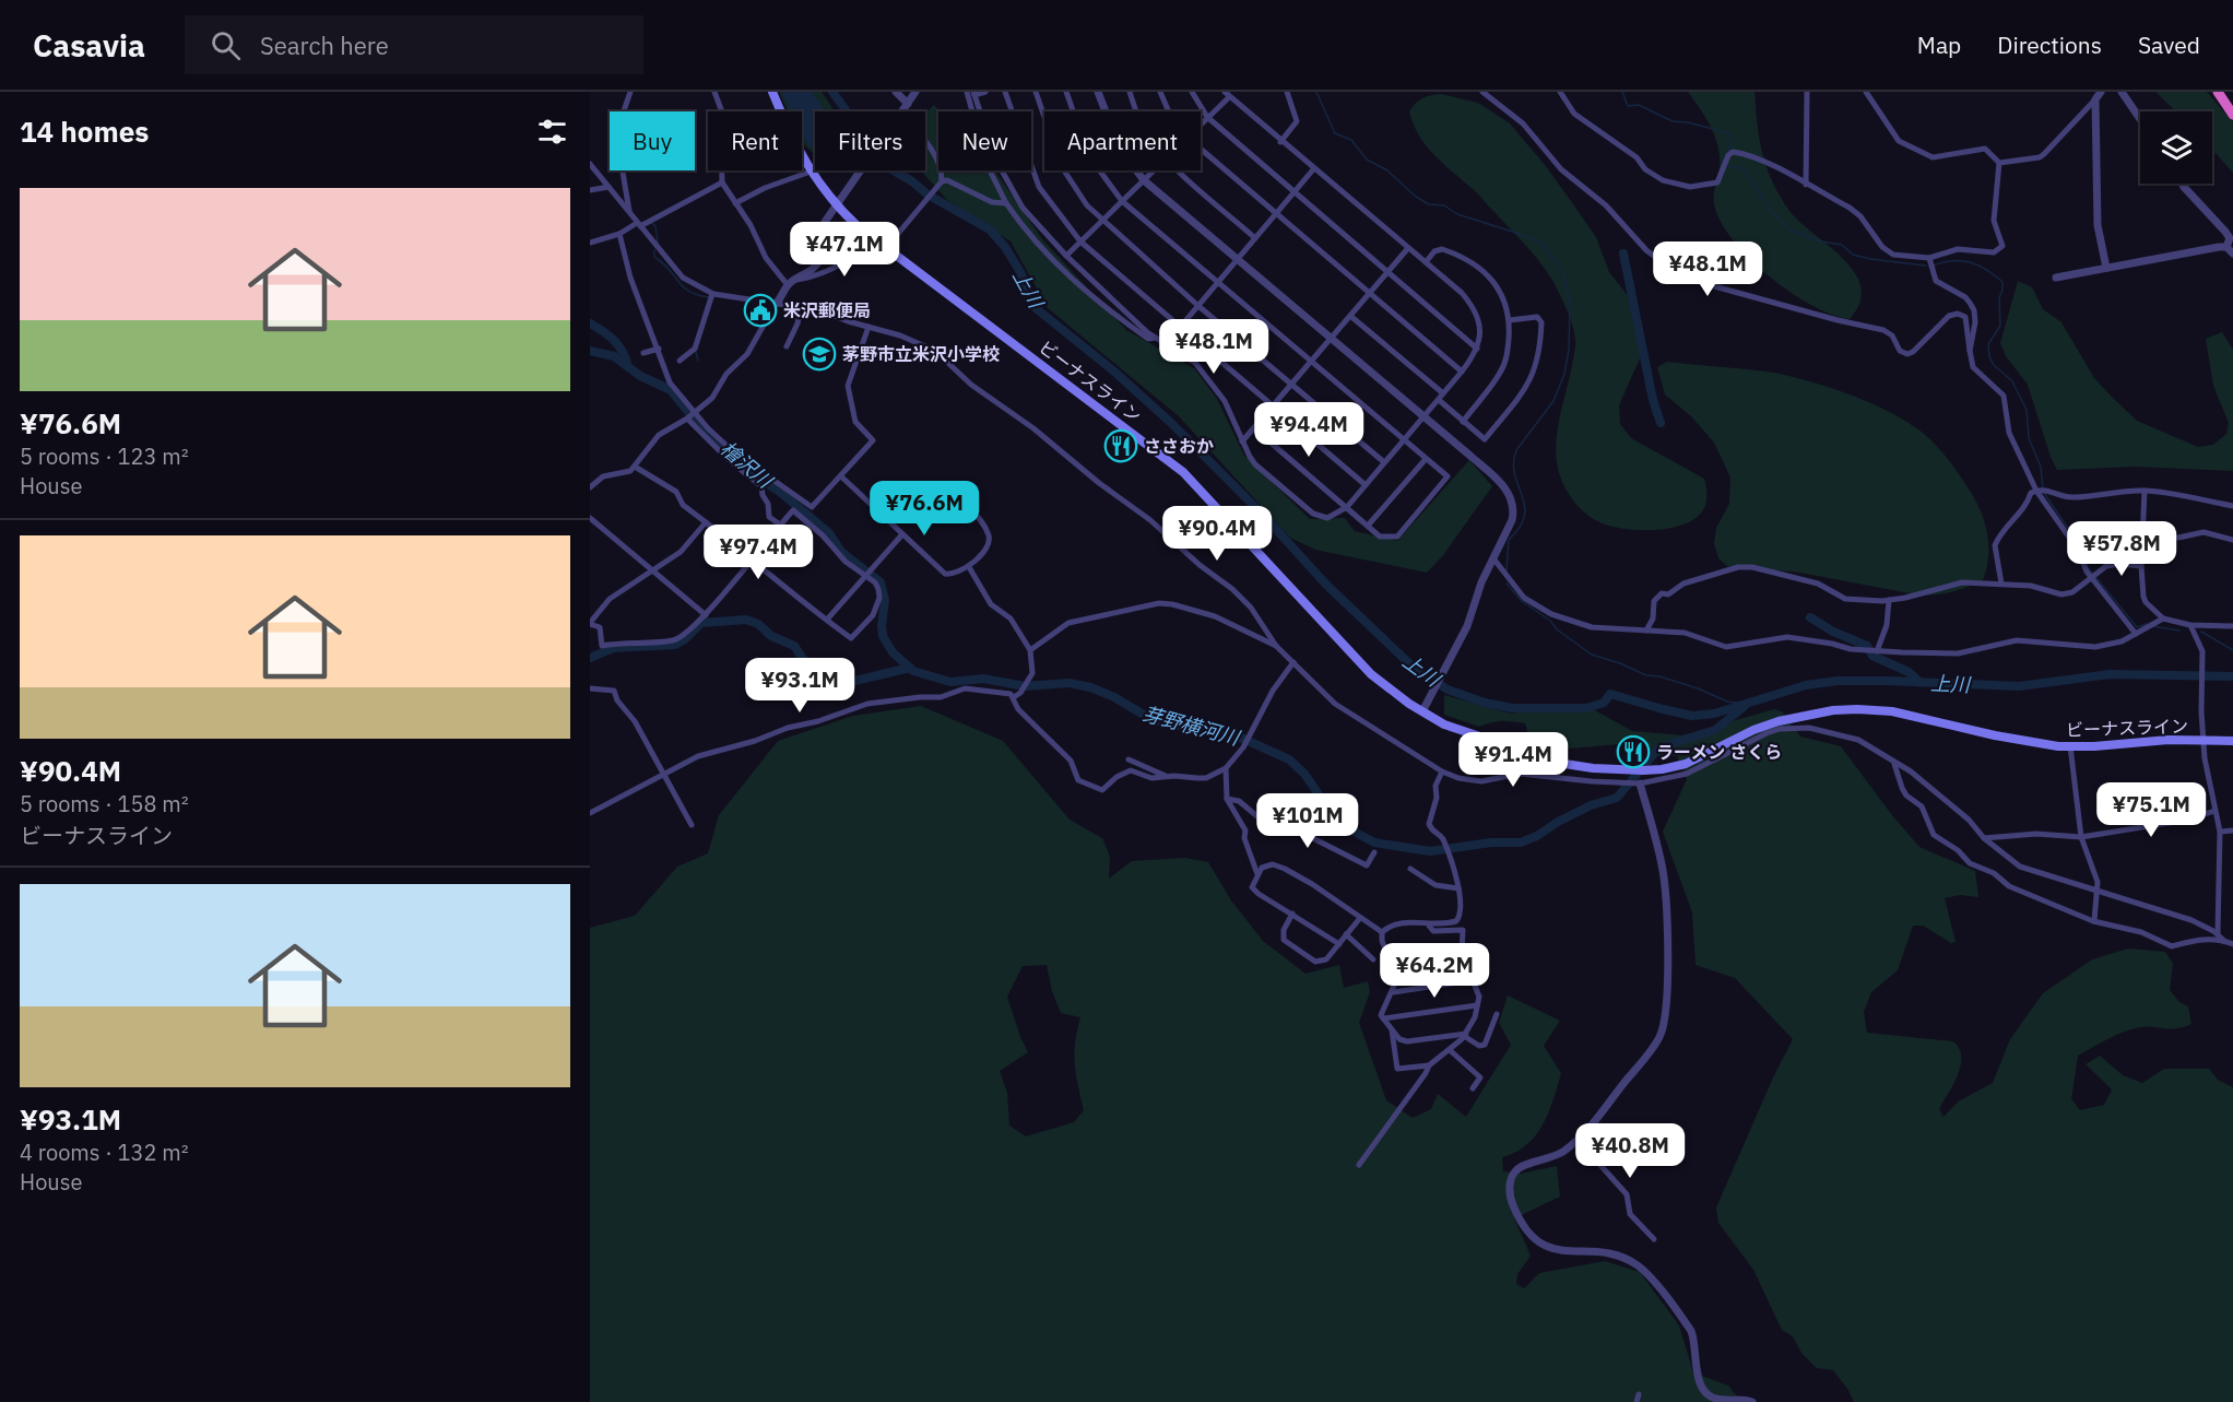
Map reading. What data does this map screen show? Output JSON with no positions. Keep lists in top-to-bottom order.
{
  "streets": {
    "main road": ["ビーナスライン"]
  },
  "water": ["上川", "檜沢川", "芽野横河川"],
  "places": {
    "public building": ["米沢郵便局"],
    "school or university": ["茅野市立米沢小学校"],
    "restaurant": ["ささおか", "ラーメン さくら"]
  },
  "page": {
    "header": "Casavia",
    "search": "Search here",
    "nav": ["Map", "Directions", "Saved"],
    "heading": "14 homes",
    "chip": [
      "Buy",
      "Rent",
      "Filters",
      "New",
      "Apartment"
    ],
    "list": [
      {
        "name": "¥76.6M",
        "note": "5 rooms · 123 m² · House"
      },
      {
        "name": "¥90.4M",
        "note": "5 rooms · 158 m² · ビーナスライン"
      },
      {
        "name": "¥93.1M",
        "note": "4 rooms · 132 m² · House"
      }
    ],
    "price": [
      "¥47.1M",
      "¥48.1M",
      "¥48.1M",
      "¥94.4M",
      "¥76.6M",
      "¥90.4M",
      "¥57.8M",
      "¥97.4M",
      "¥93.1M",
      "¥91.4M",
      "¥75.1M",
      "¥101M",
      "¥64.2M",
      "¥40.8M"
    ]
  }
}
